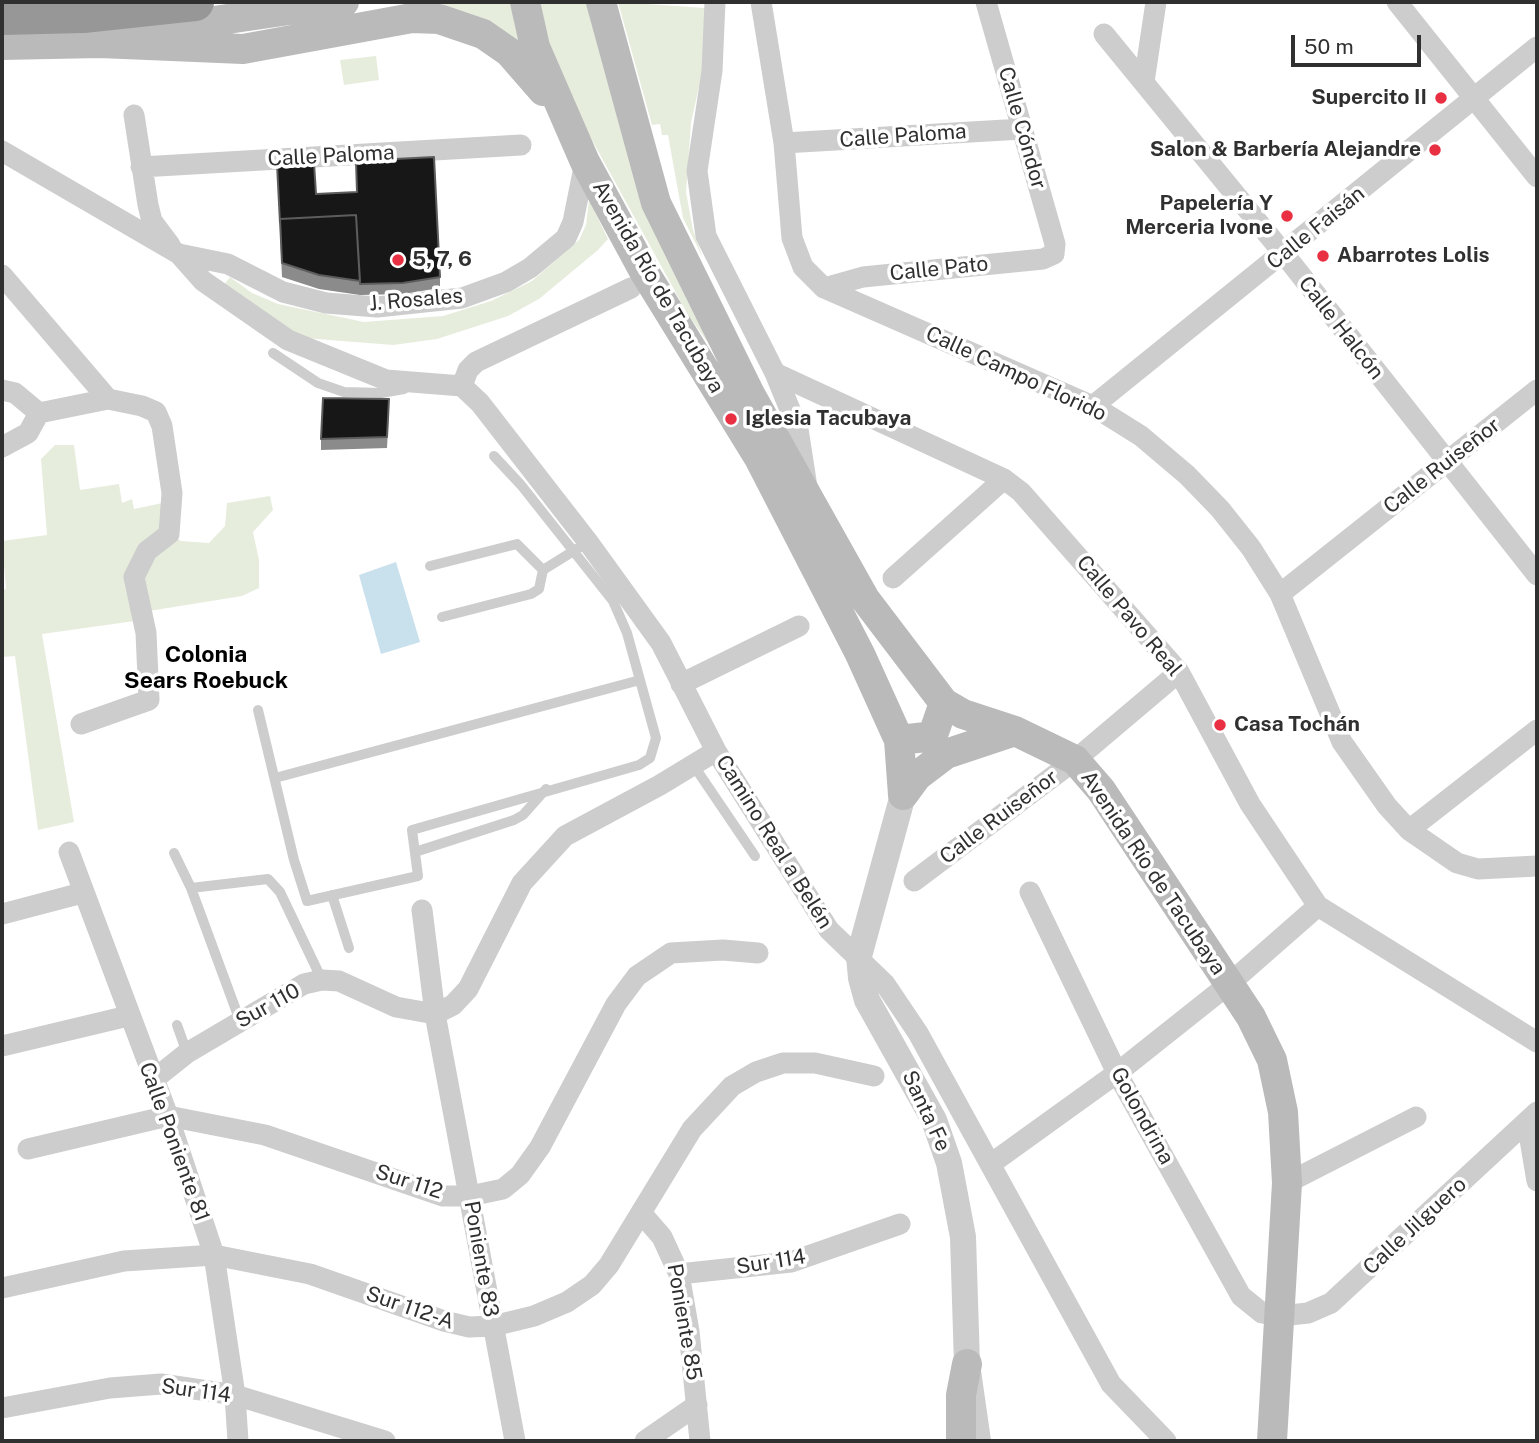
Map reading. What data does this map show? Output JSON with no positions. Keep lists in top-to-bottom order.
{
  "streets": {
    "main road": ["Avenida Río de Tacubaya"],
    "street": [
      "Calle Cóndor",
      "Calle Paloma",
      "Calle Faisán",
      "Calle Pato",
      "J. Rosales",
      "Calle Halcón",
      "Calle Campo Florido",
      "Calle Ruiseñor",
      "Calle Pavo Real",
      "Camino Real a Belén",
      "Sur 110",
      "Santa Fe",
      "Golondrina",
      "Calle Poniente 81",
      "Sur 112",
      "Calle Jilguero",
      "Poniente 83",
      "Sur 114",
      "Sur 112-A",
      "Poniente 85"
    ]
  },
  "crossings": [
    ["Calle Cóndor", "Calle Paloma"],
    ["Calle Cóndor", "Calle Pato"],
    ["Calle Paloma", "Calle Campo Florido"],
    ["Calle Faisán", "Calle Halcón"],
    ["Calle Faisán", "Calle Campo Florido"],
    ["Calle Pato", "Calle Campo Florido"],
    ["Avenida Río de Tacubaya", "J. Rosales"],
    ["Avenida Río de Tacubaya", "Calle Ruiseñor"],
    ["Avenida Río de Tacubaya", "Santa Fe"],
    ["Avenida Río de Tacubaya", "Golondrina"],
    ["Avenida Río de Tacubaya", "Calle Jilguero"],
    ["Calle Halcón", "Calle Ruiseñor"],
    ["Calle Campo Florido", "Calle Ruiseñor"],
    ["Calle Ruiseñor", "Calle Pavo Real"],
    ["Camino Real a Belén", "Santa Fe"],
    ["Sur 110", "Calle Poniente 81"],
    ["Sur 110", "Poniente 83"],
    ["Golondrina", "Calle Jilguero"],
    ["Calle Poniente 81", "Sur 112"],
    ["Calle Poniente 81", "Sur 114"],
    ["Calle Poniente 81", "Sur 112-A"],
    ["Sur 112", "Poniente 83"],
    ["Poniente 83", "Sur 112-A"],
    ["Sur 114", "Poniente 85"],
    ["Sur 112-A", "Poniente 85"]
  ],
  "districts": ["Colonia Sears Roebuck"],
  "places": [
    "Supercito II",
    "Salon & Barbería Alejandre",
    "Papelería Y Merceria Ivone",
    "Abarrotes Lolis",
    "5, 7, 6",
    "Iglesia Tacubaya",
    "Casa Tochán"
  ],
  "scale_bar": "50 m"
}
